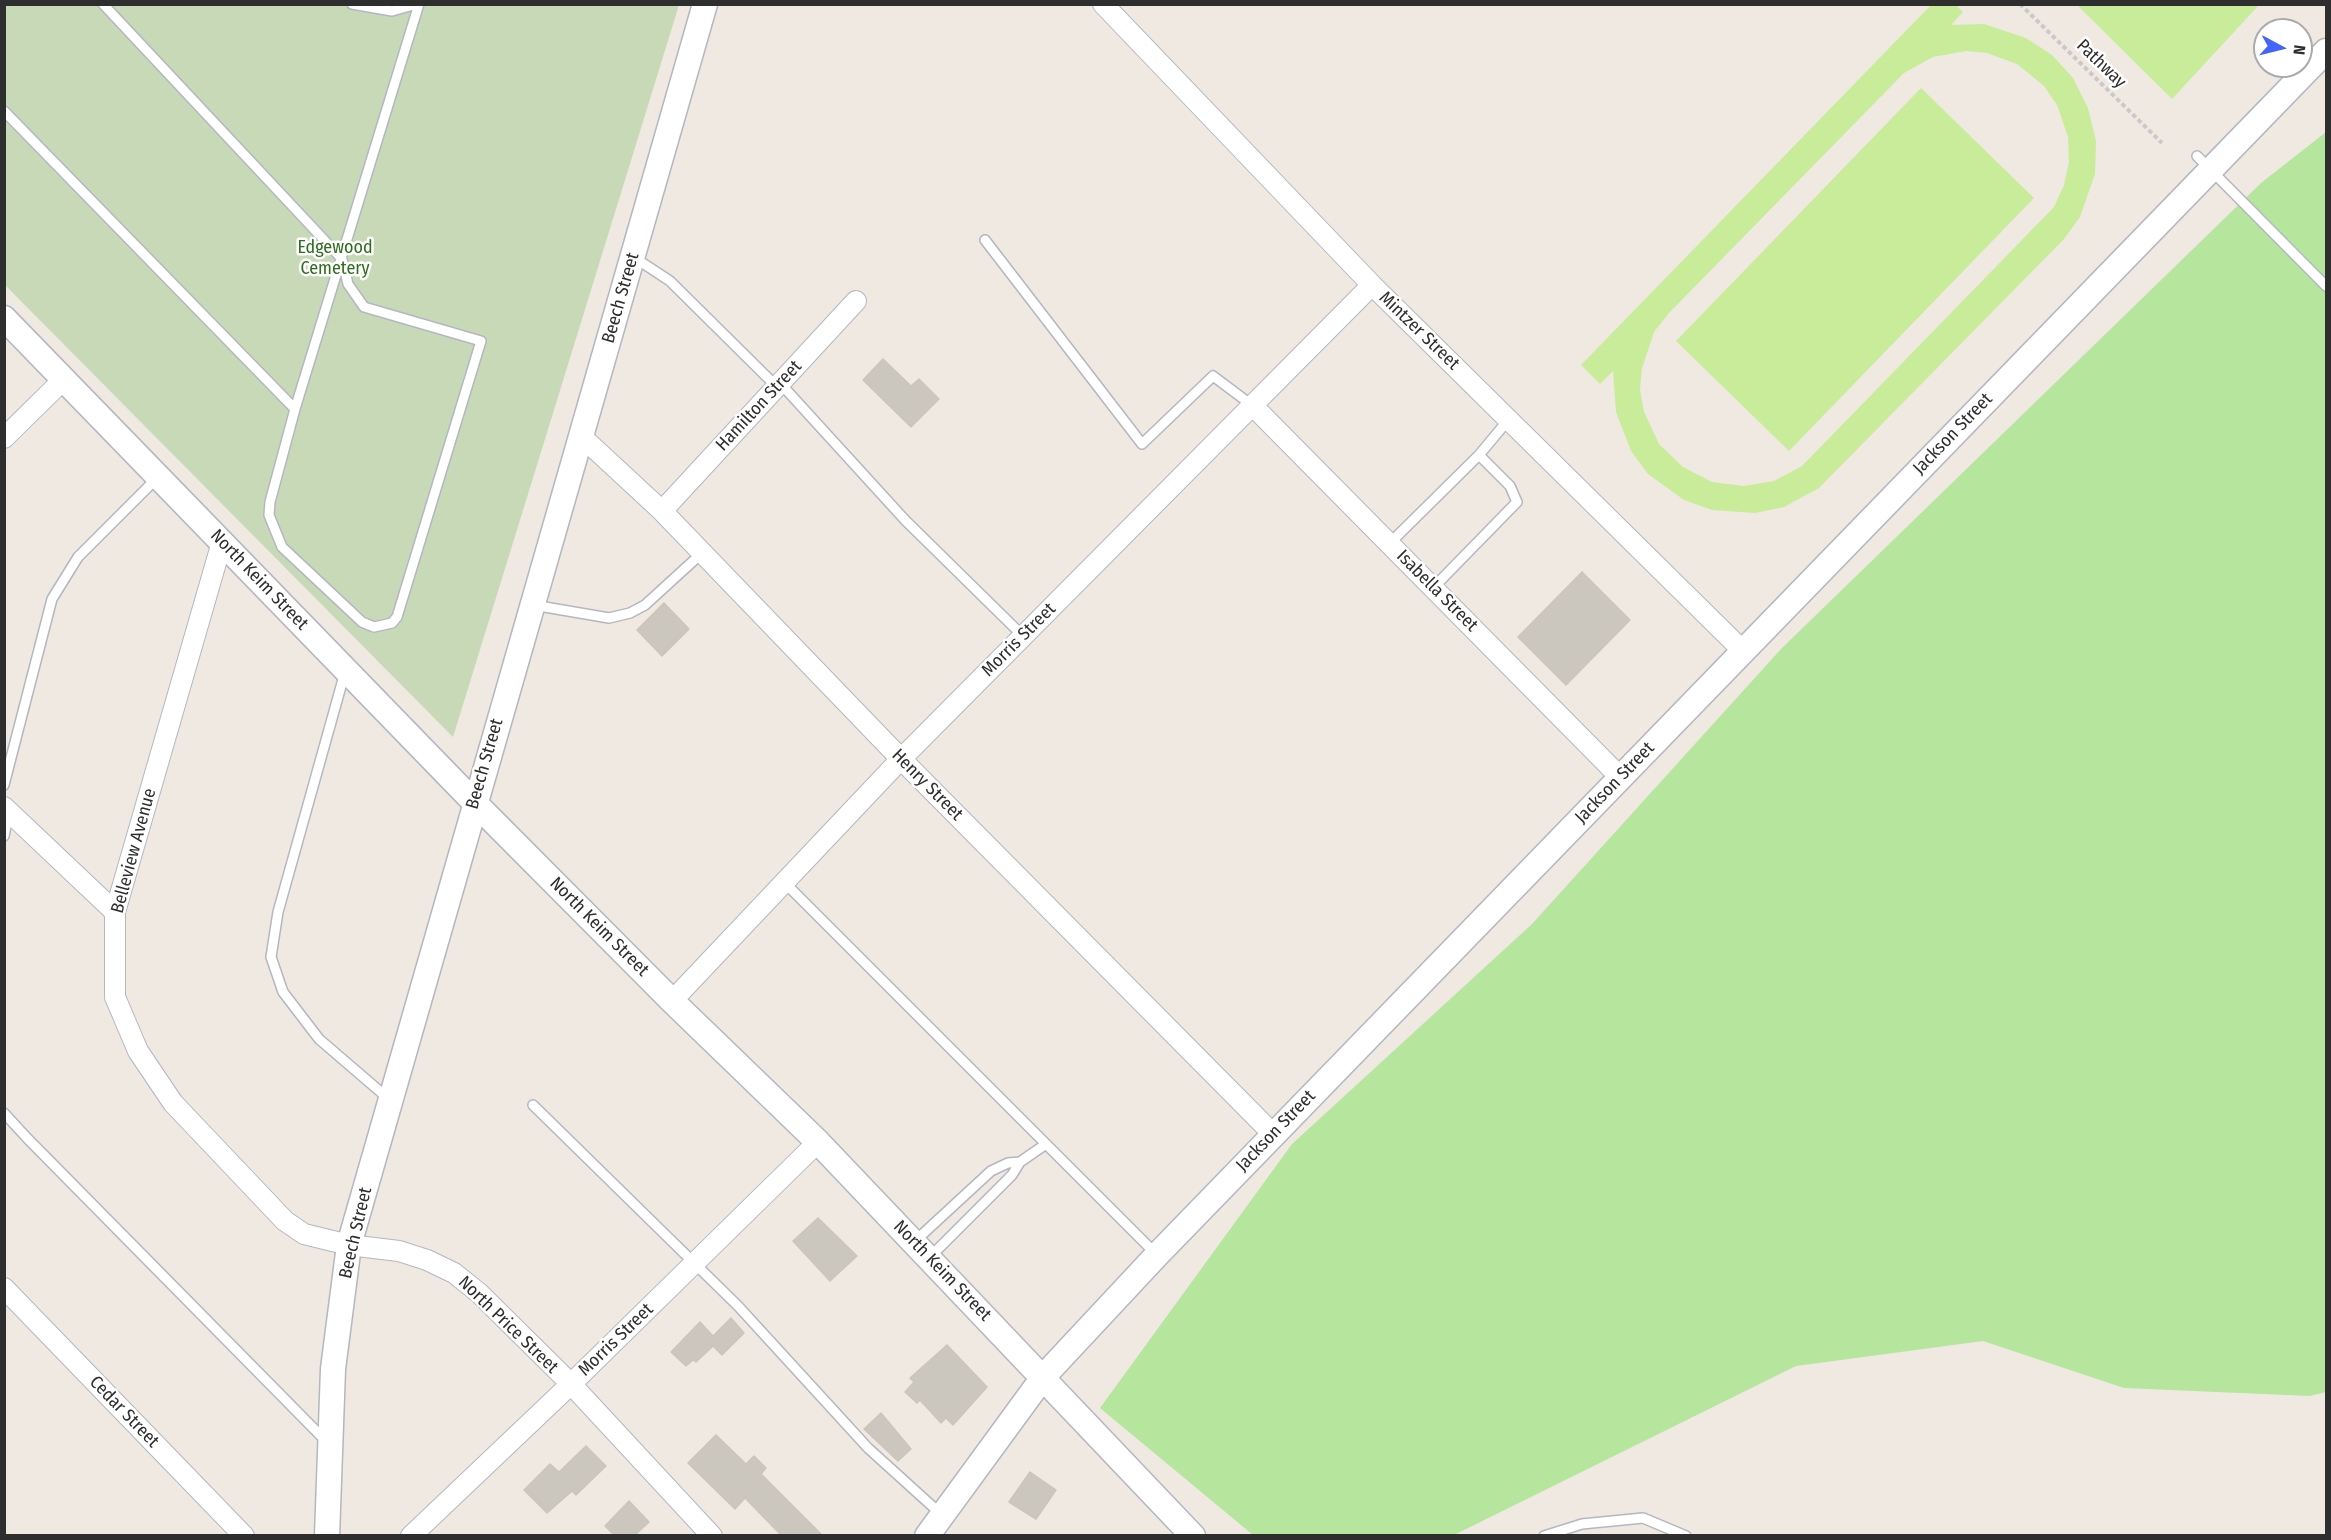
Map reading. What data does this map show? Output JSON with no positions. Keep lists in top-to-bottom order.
{
  "streets": {
    "street": [
      "Beech Street",
      "Mintzer Street",
      "Hamilton Street",
      "Jackson Street",
      "North Keim Street",
      "Isabella Street",
      "Morris Street",
      "Henry Street",
      "Belleview Avenue",
      "North Price Street",
      "Cedar Street"
    ],
    "path": ["Pathway"]
  },
  "crossings": [
    ["Beech Street", "North Keim Street"],
    ["Beech Street", "Henry Street"],
    ["Beech Street", "Belleview Avenue"],
    ["Beech Street", "North Price Street"],
    ["Mintzer Street", "Jackson Street"],
    ["Mintzer Street", "Morris Street"],
    ["Hamilton Street", "Henry Street"],
    ["Jackson Street", "North Keim Street"],
    ["Jackson Street", "Isabella Street"],
    ["Jackson Street", "Henry Street"],
    ["North Keim Street", "Morris Street"],
    ["North Keim Street", "Belleview Avenue"],
    ["Isabella Street", "Morris Street"],
    ["Morris Street", "Henry Street"],
    ["Morris Street", "North Price Street"],
    ["Belleview Avenue", "North Price Street"]
  ],
  "parks": ["Edgewood Cemetery"],
  "north": "right"
}
